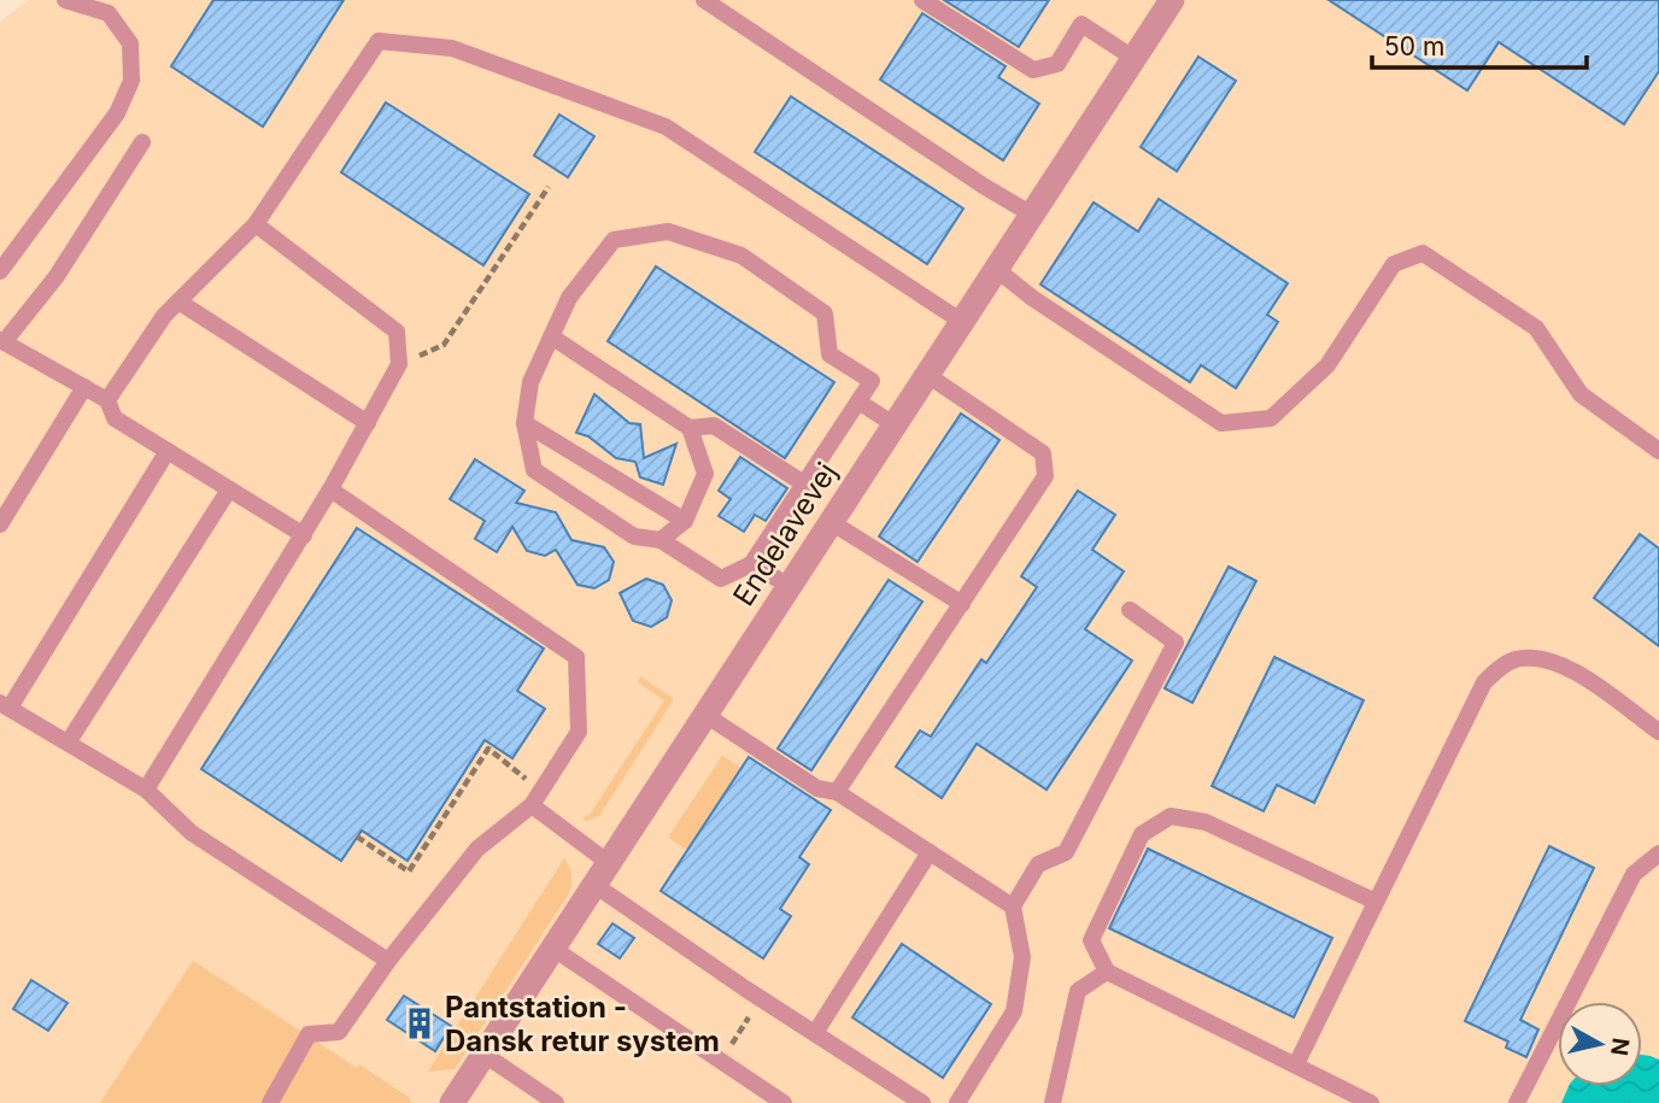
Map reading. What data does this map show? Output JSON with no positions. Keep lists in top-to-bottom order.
{
  "streets": {
    "street": ["Endelavevej"]
  },
  "places": {
    "building": ["Pantstation - Dansk retur system"]
  },
  "scale_bar": "50 m",
  "north": "right"
}
